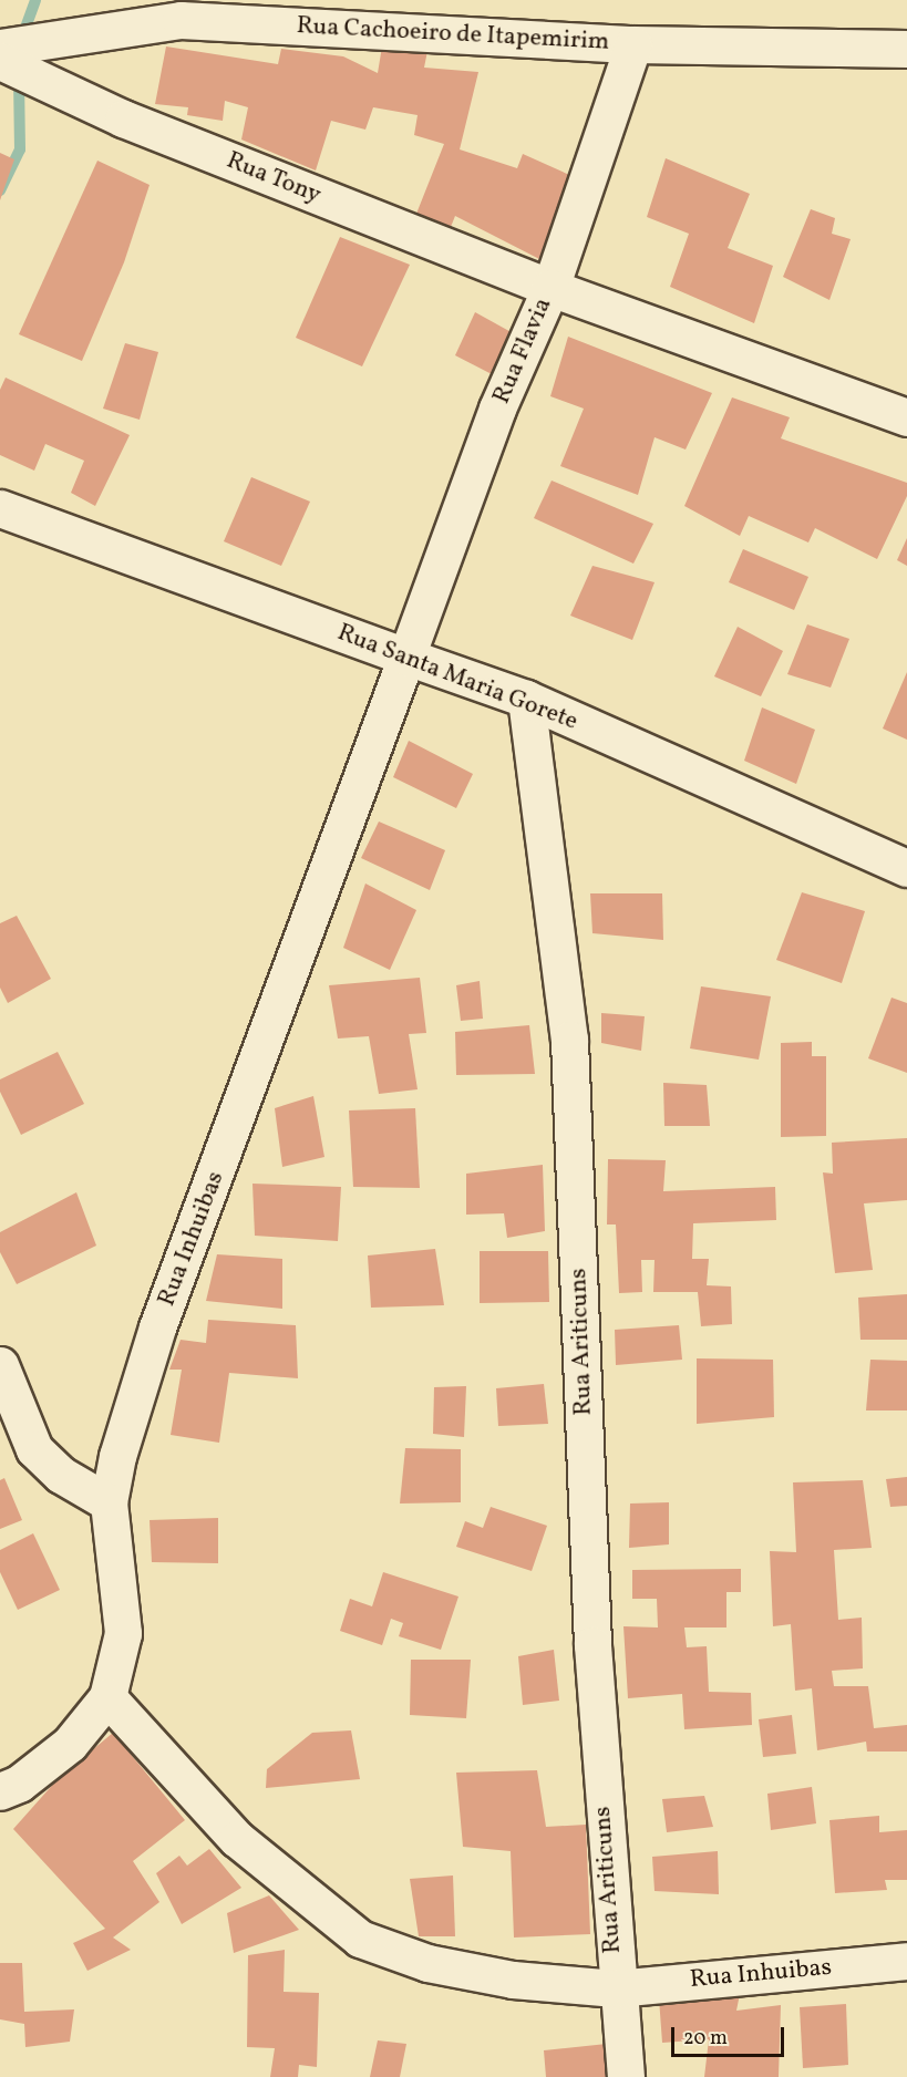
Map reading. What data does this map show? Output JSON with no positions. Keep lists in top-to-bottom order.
{
  "streets": {
    "street": [
      "Rua Cachoeiro de Itapemirim",
      "Rua Tony",
      "Rua Flavia",
      "Rua Santa Maria Gorete",
      "Rua Inhuibas",
      "Rua Ariticuns"
    ]
  },
  "crossings": [
    ["Rua Cachoeiro de Itapemirim", "Rua Flavia"],
    ["Rua Tony", "Rua Flavia"],
    ["Rua Flavia", "Rua Santa Maria Gorete"],
    ["Rua Flavia", "Rua Inhuibas"],
    ["Rua Santa Maria Gorete", "Rua Inhuibas"],
    ["Rua Santa Maria Gorete", "Rua Ariticuns"],
    ["Rua Inhuibas", "Rua Ariticuns"]
  ],
  "scale_bar": "20 m"
}
